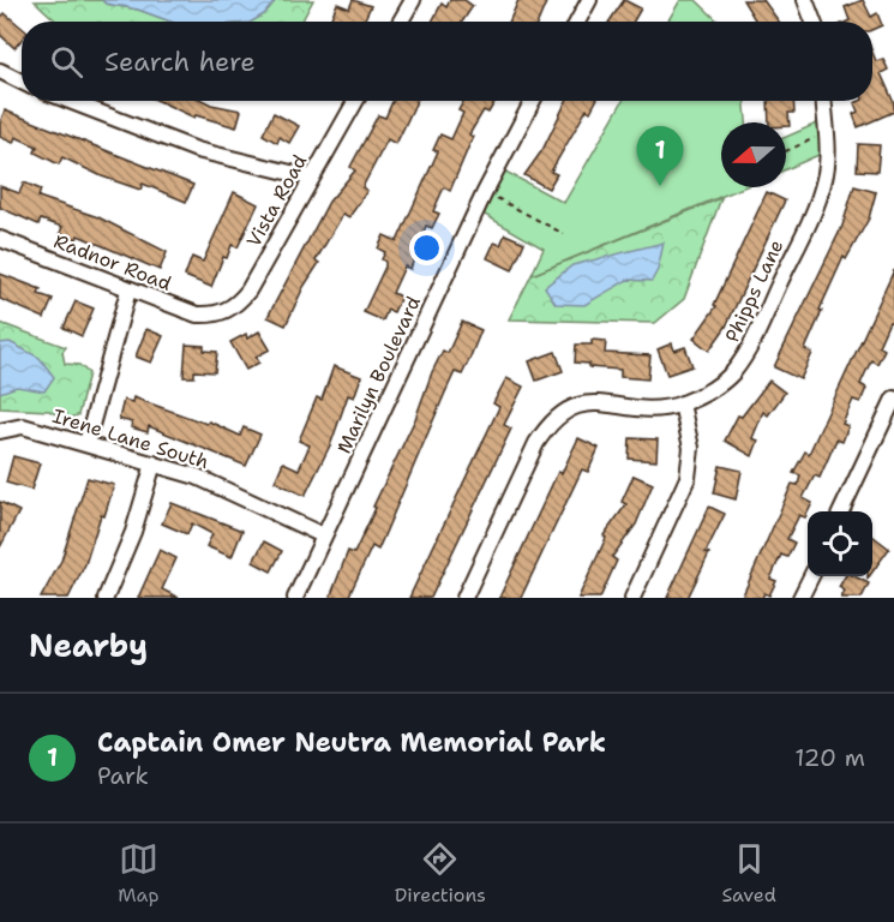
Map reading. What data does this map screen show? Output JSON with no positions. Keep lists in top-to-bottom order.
{
  "streets": {
    "street": [
      "Vista Road",
      "Radnor Road",
      "Phipps Lane",
      "Marilyn Boulevard",
      "Irene Lane South"
    ]
  },
  "crossings": [
    ["Vista Road", "Radnor Road"],
    ["Marilyn Boulevard", "Irene Lane South"]
  ],
  "north": "left",
  "page": {
    "search": "Search here",
    "pins": "1",
    "heading": "Nearby",
    "list": [
      {
        "mark": "1",
        "name": "Captain Omer Neutra Memorial Park",
        "note": "Park",
        "value": "120 m"
      }
    ],
    "nav": ["Map", "Directions", "Saved"]
  }
}
